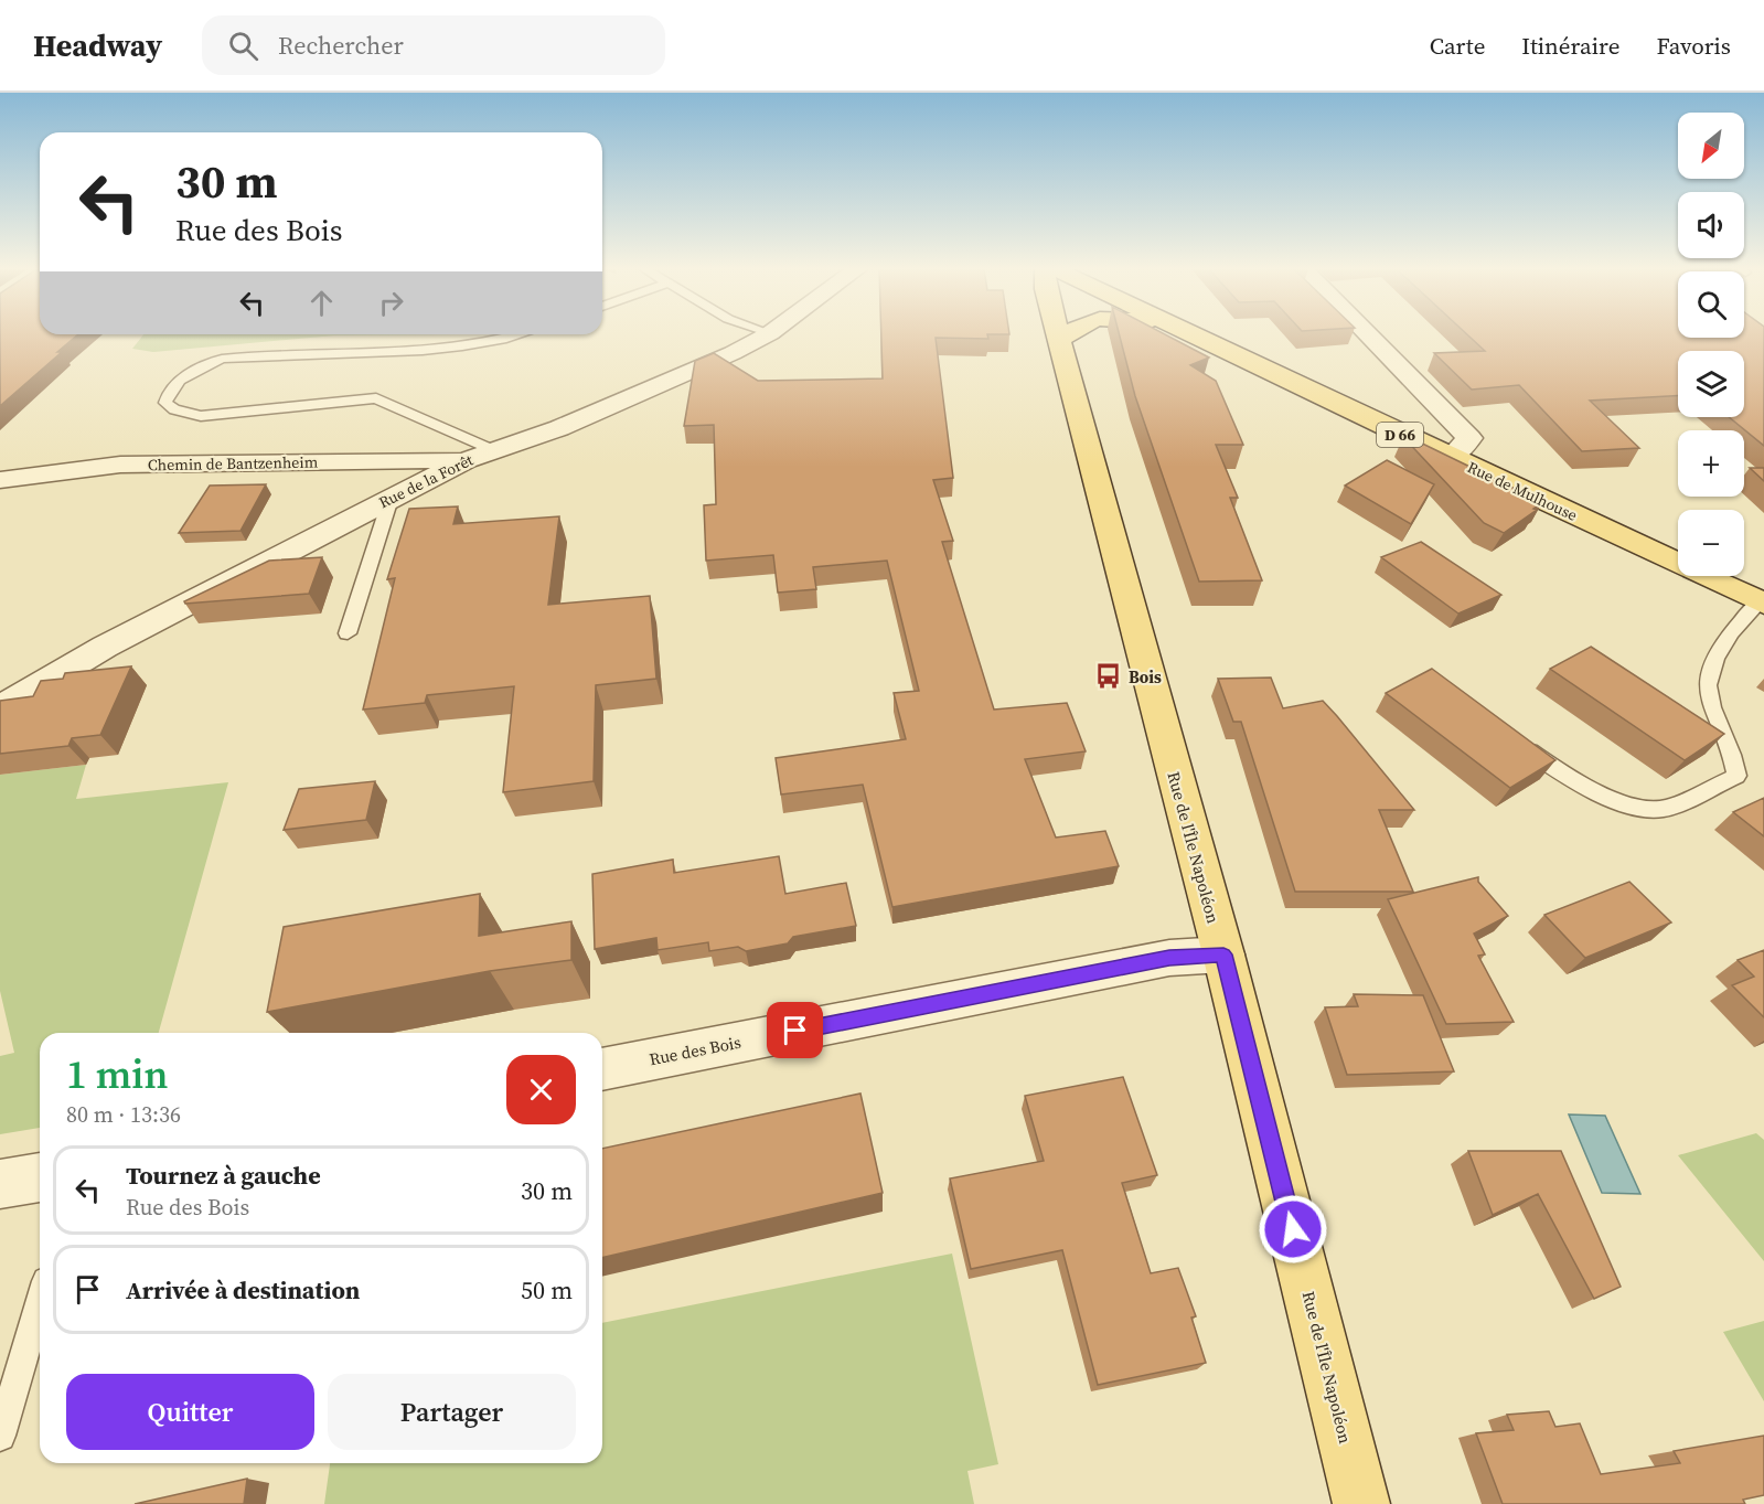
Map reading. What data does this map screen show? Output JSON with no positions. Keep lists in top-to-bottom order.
{
  "streets": {
    "main road": ["D 66", "Rue de Mulhouse", "Rue de l'Île Napoléon"],
    "street": ["Chemin de Bantzenheim", "Rue de la Forêt", "Rue des Bois"]
  },
  "crossings": [
    ["Chemin de Bantzenheim", "Rue de la Forêt"],
    ["Rue de Mulhouse", "Rue de l'Île Napoléon"],
    ["Rue de l'Île Napoléon", "Rue des Bois"]
  ],
  "places": {
    "bus stop": ["Bois"]
  },
  "north": "bottom left",
  "page": {
    "header": "Headway",
    "search": "Rechercher",
    "nav": ["Carte", "Itinéraire", "Favoris"],
    "map_buttons": ["+", "−"],
    "turn": ["30 m", "Rue des Bois"],
    "heading": ["1 min", "80 m · 13:36"],
    "list": [
      {
        "name": "Tournez à gauche",
        "note": "Rue des Bois",
        "value": "30 m"
      },
      {
        "name": "Arrivée à destination",
        "value": "50 m"
      }
    ],
    "buttons": ["Quitter", "Partager"]
  }
}
